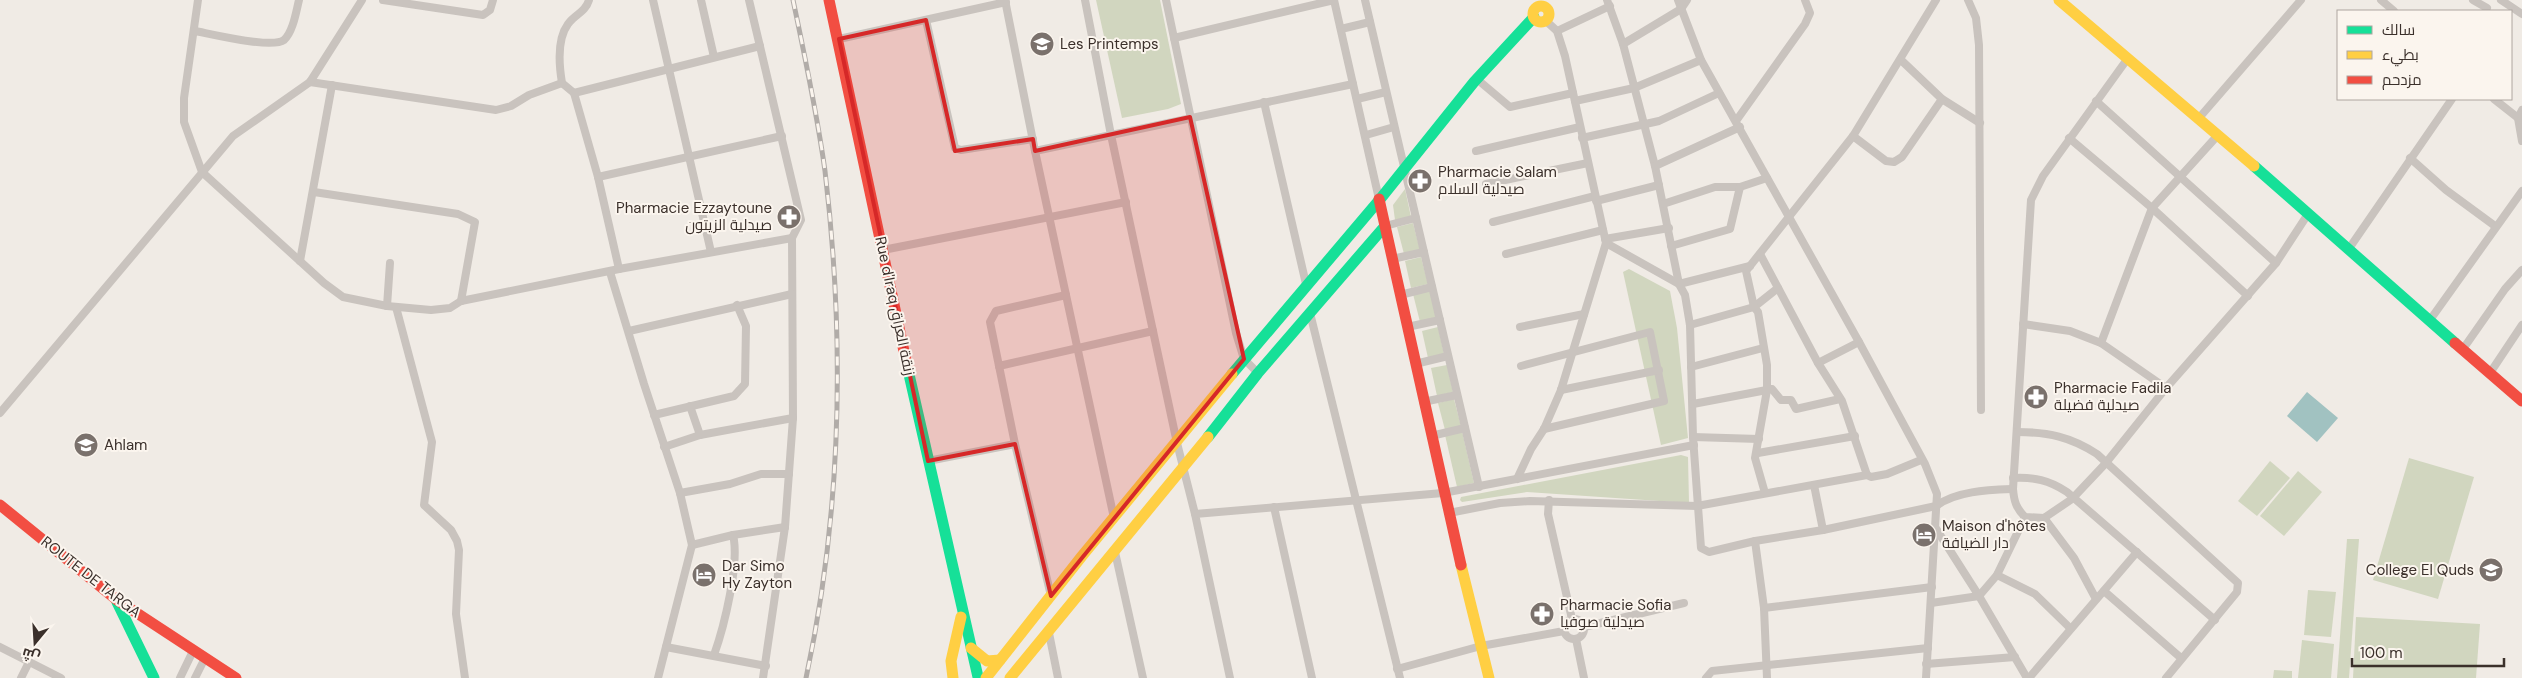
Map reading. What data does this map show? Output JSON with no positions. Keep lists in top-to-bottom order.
{
  "streets": {
    "street": ["Rue d'Iraq زنقة العراق", "ROUTE DE TARGA"]
  },
  "places": {
    "school or university": ["Les Printemps", "Ahlam", "College El Quds"],
    "pharmacy": [
      "Pharmacie Salam صيدلية السلام",
      "Pharmacie Ezzaytoune صيدلية الزيتون",
      "Pharmacie Fadila صيدلية فضيلة",
      "Pharmacie Sofia صيدلية صوفيا"
    ],
    "hotel": ["Maison d'hôtes دار الضيافة", "Dar Simo Hy Zayton"]
  },
  "legend": ["سالك", "بطيء", "مزدحم"],
  "scale_bar": "100 m",
  "north": "bottom"
}
